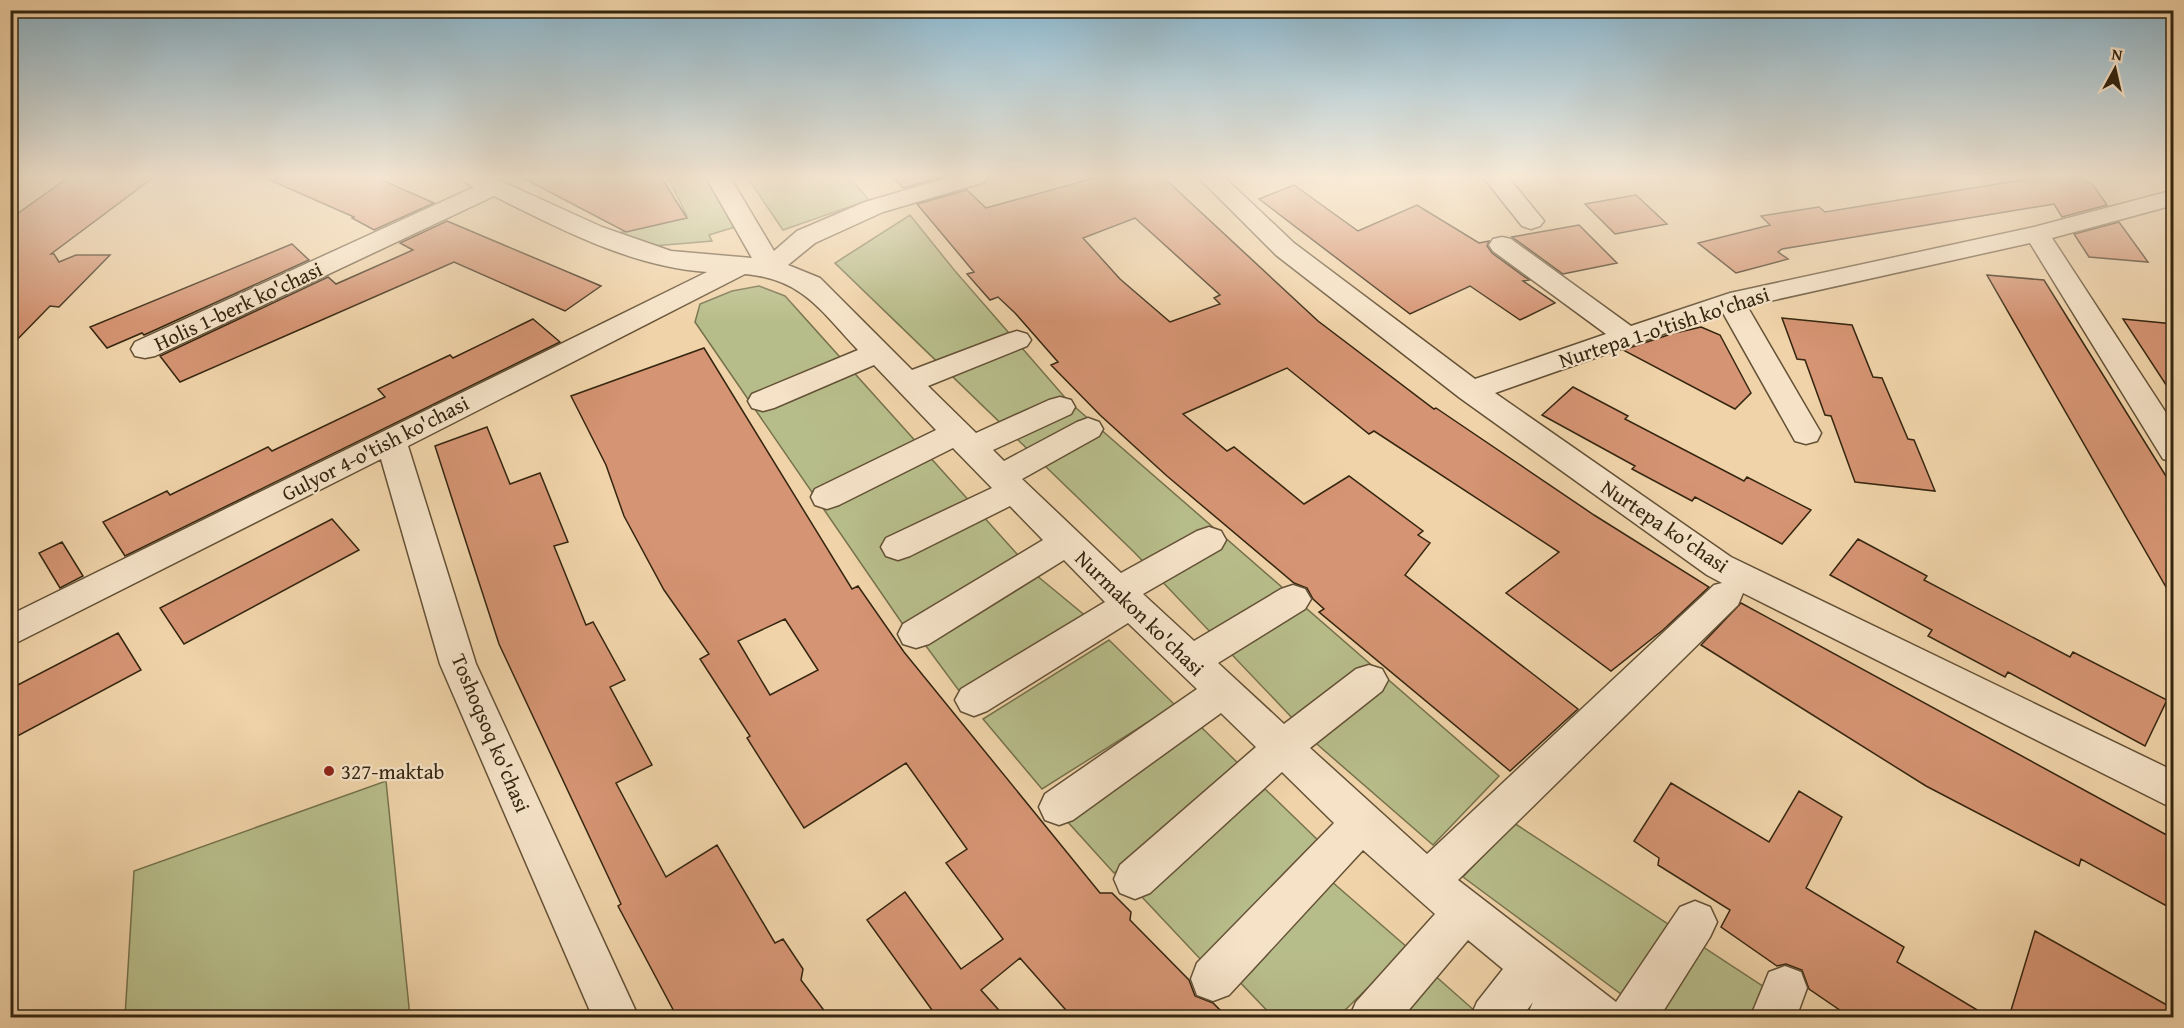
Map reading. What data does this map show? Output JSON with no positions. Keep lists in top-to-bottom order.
{
  "streets": {
    "street": [
      "Holis 1-berk ko'chasi",
      "Nurtepa 1-o'tish ko'chasi",
      "Gulyor 4-o'tish ko'chasi",
      "Nurtepa ko'chasi",
      "Nurmakon ko'chasi",
      "Toshoqsoq ko'chasi"
    ]
  },
  "crossings": [
    ["Nurtepa 1-o'tish ko'chasi", "Nurtepa ko'chasi"],
    ["Gulyor 4-o'tish ko'chasi", "Nurmakon ko'chasi"],
    ["Gulyor 4-o'tish ko'chasi", "Toshoqsoq ko'chasi"]
  ],
  "places": ["327-maktab"],
  "north": "top"
}
